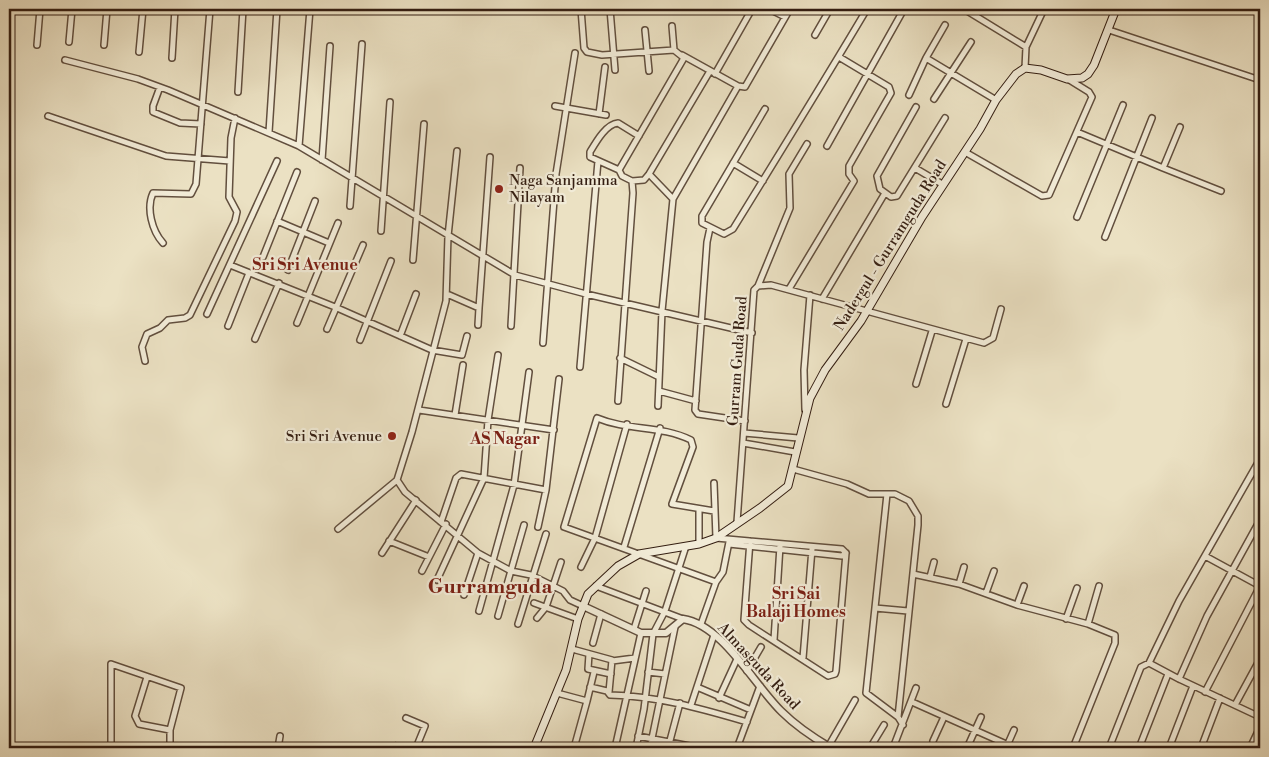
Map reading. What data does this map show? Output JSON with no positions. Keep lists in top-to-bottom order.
{
  "streets": {
    "main road": ["Nadergul - Gurramguda Road"],
    "street": ["Gurram Guda Road", "Almasguda Road"]
  },
  "crossings": [
    ["Nadergul - Gurramguda Road", "Gurram Guda Road"]
  ],
  "districts": [
    "Sri Sri Avenue",
    "AS Nagar",
    "Gurramguda",
    "Sri Sai Balaji Homes"
  ],
  "places": ["Naga Sanjamma Nilayam", "Sri Sri Avenue"]
}
